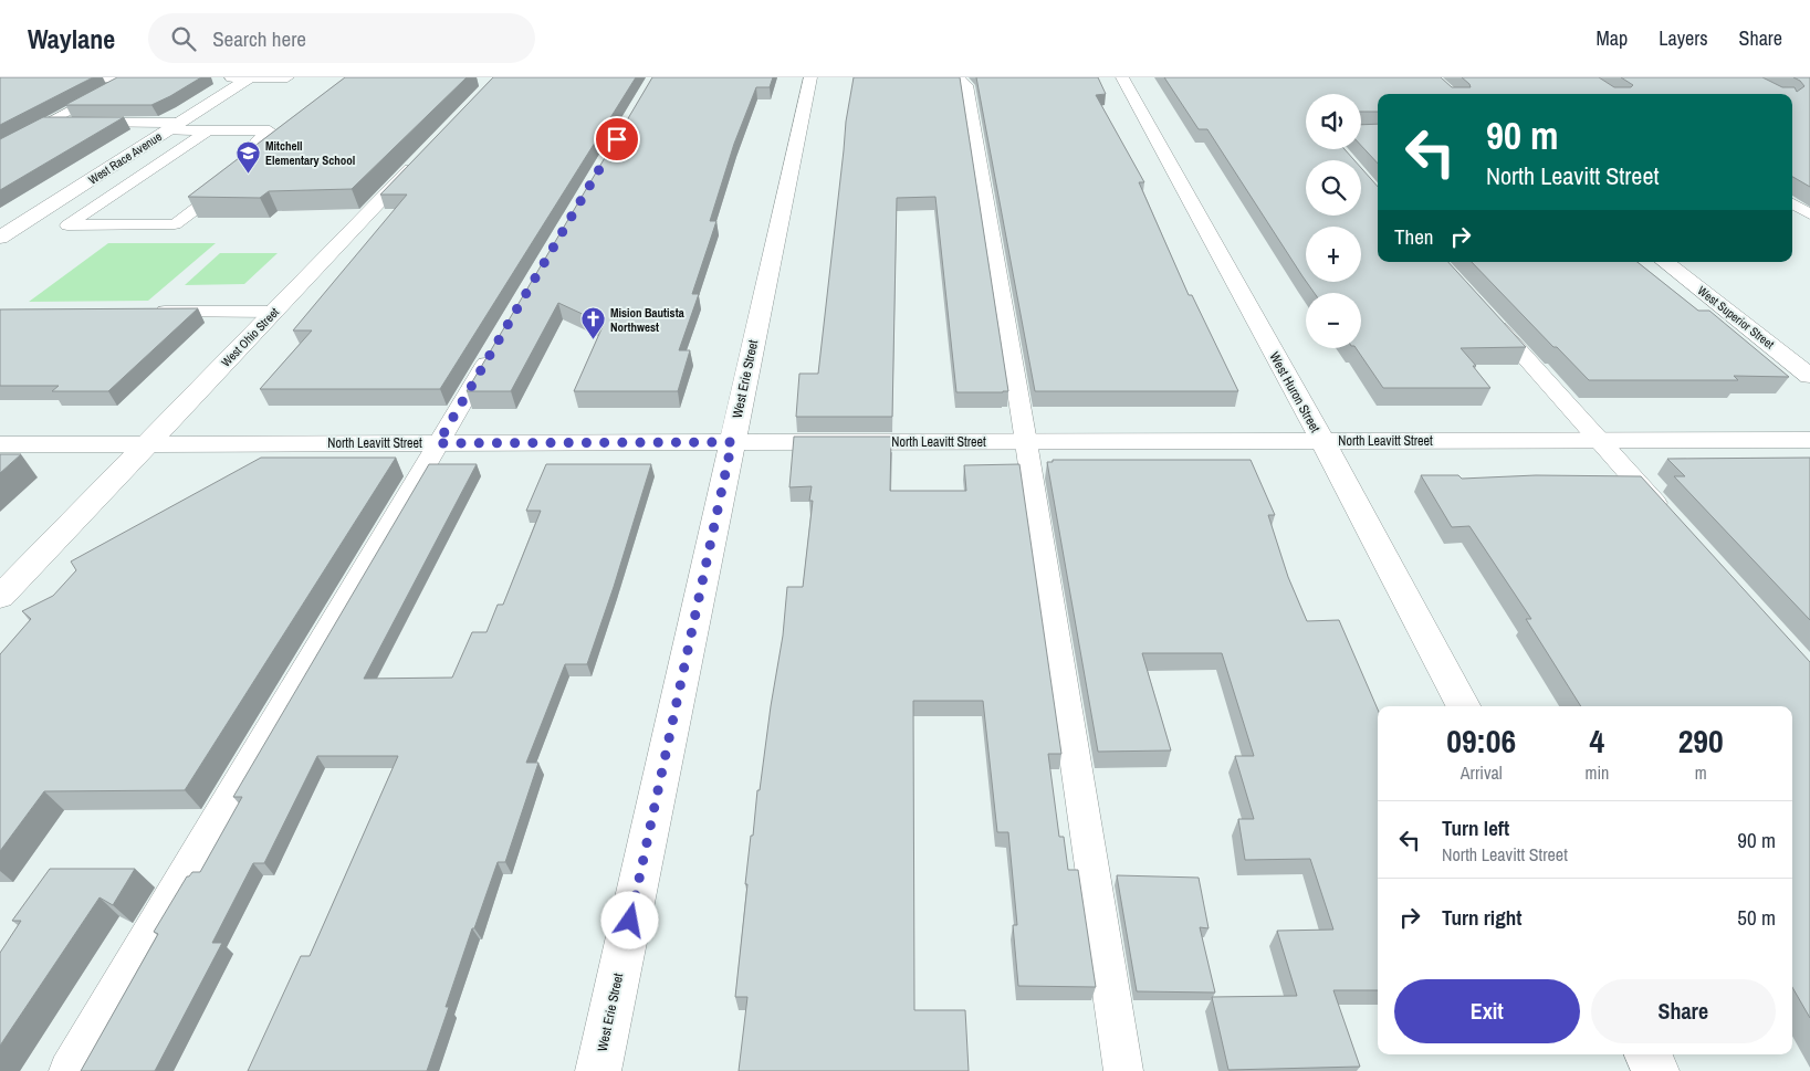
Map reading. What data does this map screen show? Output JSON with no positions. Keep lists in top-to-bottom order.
{
  "streets": {
    "street": [
      "West Race Avenue",
      "West Superior Street",
      "West Ohio Street",
      "West Erie Street",
      "West Huron Street",
      "North Leavitt Street"
    ]
  },
  "crossings": [
    ["West Ohio Street", "North Leavitt Street"],
    ["West Erie Street", "North Leavitt Street"],
    ["West Huron Street", "North Leavitt Street"]
  ],
  "places": {
    "school or university": ["Mitchell Elementary School"],
    "church": ["Mision Bautista Northwest"]
  },
  "page": {
    "header": "Waylane",
    "search": "Search here",
    "nav": ["Map", "Layers", "Share"],
    "map_buttons": ["+", "−"],
    "turn": ["90 m", "North Leavitt Street"],
    "then": "Then",
    "eta": [
      "09:06",
      "Arrival",
      "4",
      "min",
      "290",
      "m"
    ],
    "list": [
      {
        "name": "Turn left",
        "note": "North Leavitt Street",
        "value": "90 m"
      },
      {
        "name": "Turn right",
        "value": "50 m"
      }
    ],
    "buttons": ["Exit", "Share"]
  }
}
